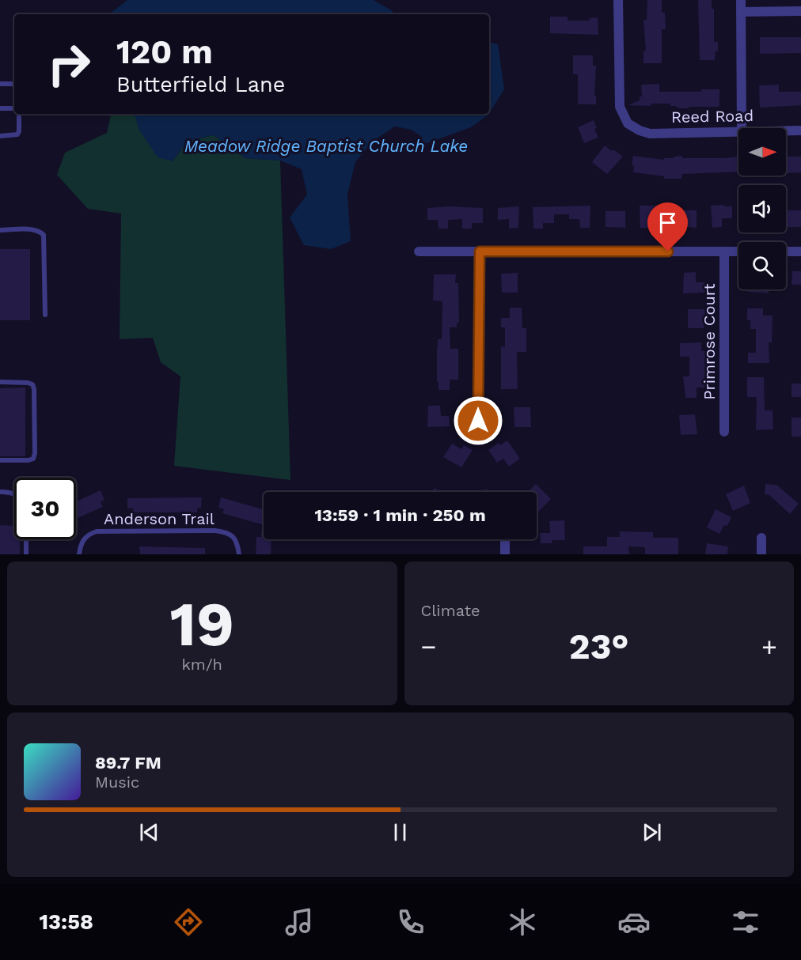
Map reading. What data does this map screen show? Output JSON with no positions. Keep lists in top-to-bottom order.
{
  "streets": {
    "street": ["Reed Road", "Primrose Court"],
    "lane": ["Anderson Trail"]
  },
  "water": ["Meadow Ridge Baptist Church Lake"],
  "north": "right",
  "page": {
    "turn": ["120 m", "Butterfield Lane"],
    "limit": "30",
    "trip": "13:59 · 1 min · 250 m",
    "tile": [
      ["19", "km/h"],
      "Climate"
    ],
    "heat": ["−", "23°", "+"],
    "song": ["89.7 FM", "Music"],
    "tabs": "13:58"
  }
}
